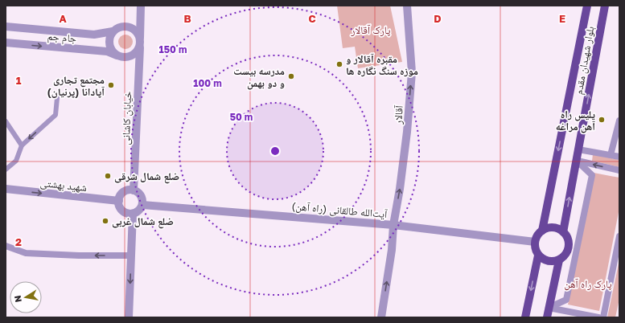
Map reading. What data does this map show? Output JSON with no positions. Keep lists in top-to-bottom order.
{
  "streets": {
    "main road": ["بلوار شهیدان مقدم"],
    "street": [
      "جام جم",
      "آقالار",
      "خیابان کاشانی",
      "شهید بهشتی",
      "(راه آهن) آیت‌الله طالقانی"
    ]
  },
  "crossings": [
    ["جام جم", "خیابان کاشانی"],
    ["بلوار شهیدان مقدم", "(راه آهن) آیت‌الله طالقانی"],
    ["آقالار", "(راه آهن) آیت‌الله طالقانی"],
    ["خیابان کاشانی", "شهید بهشتی"],
    ["خیابان کاشانی", "(راه آهن) آیت‌الله طالقانی"],
    ["شهید بهشتی", "(راه آهن) آیت‌الله طالقانی"]
  ],
  "one_way": ["آقالار"],
  "parks": ["پارک آقالار", "پارک راه آهن"],
  "places": [
    "مقبره آقالار و موزه سنگ نگاره ها",
    "مدرسه بیست و دو بهمن",
    "مجتمع تجاری آپادانا (پرنیان)",
    "پلیس راه آهن مراغه",
    "ضلع شمال شرقی",
    "ضلع شمال غربی"
  ],
  "north": "left",
  "grid": {
    "columns": [
      "A",
      "B",
      "C",
      "D",
      "E"
    ],
    "rows": ["1", "2"]
  },
  "rings": ["150 m", "100 m", "50 m"]
}
